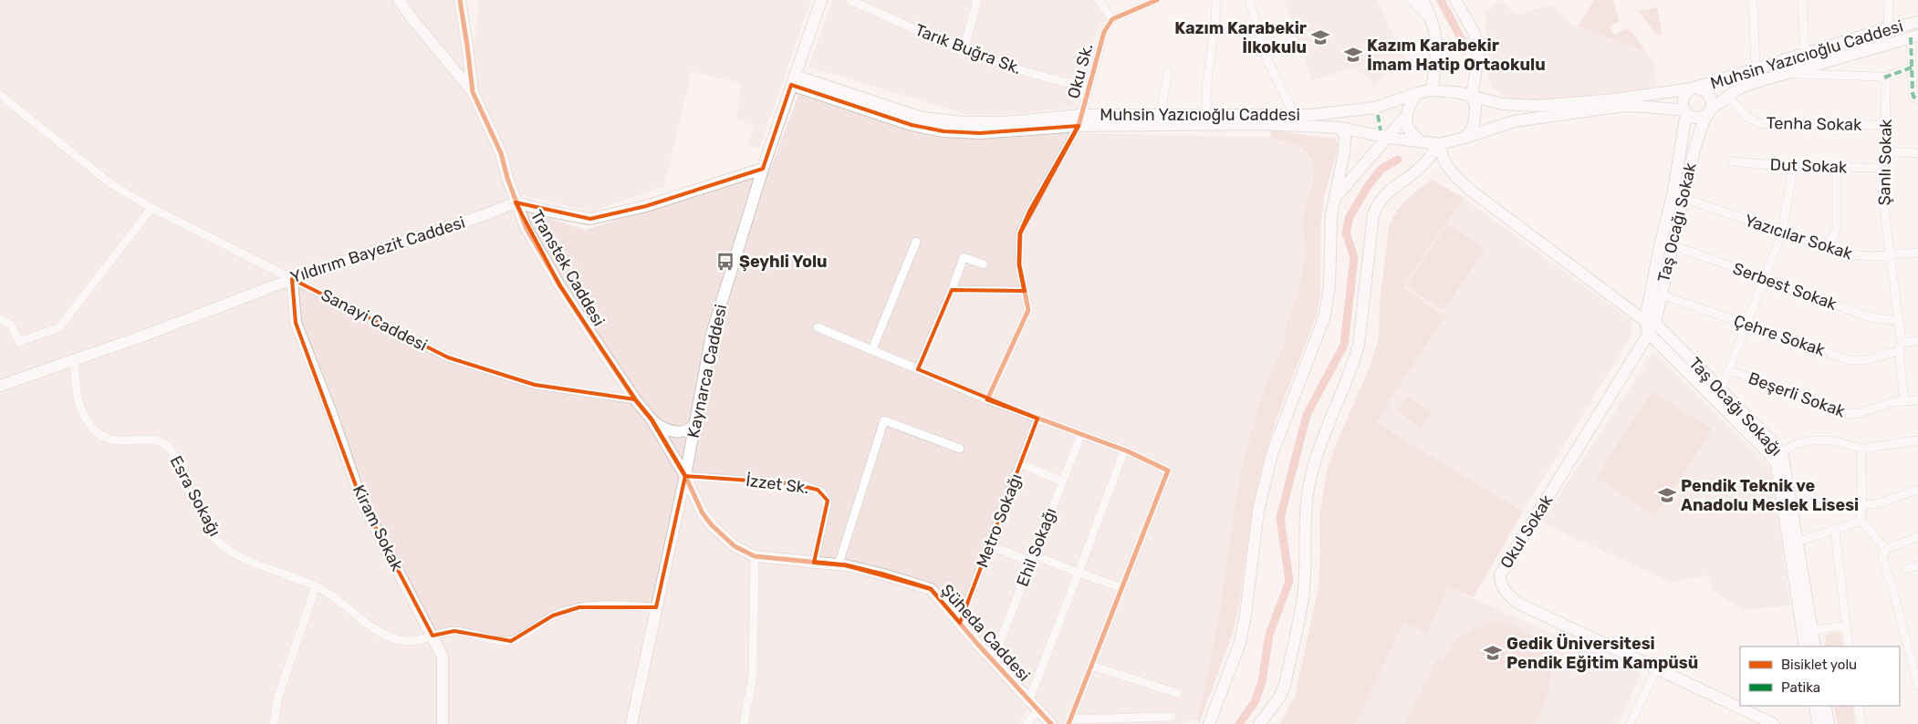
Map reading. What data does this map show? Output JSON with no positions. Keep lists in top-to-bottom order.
{
  "streets": {
    "street": [
      "Tarık Buğra Sk.",
      "Muhsin Yazıcıoğlu Caddesi",
      "Oku Sk.",
      "Tenha Sokak",
      "Şanlı Sokak",
      "Dut Sokak",
      "Taş Ocağı Sokak",
      "Yazıcılar Sokak",
      "Yıldırım Bayezit Caddesi",
      "Transtek Caddesi",
      "Serbest Sokak",
      "Sanayi Caddesi",
      "Çehre Sokak",
      "Kaynarca Caddesi",
      "Beşerli Sokak",
      "Taş Ocağı Sokağı",
      "İzzet Sk.",
      "Esra Sokağı",
      "Metro Sokağı",
      "Kiram Sokak",
      "Okul Sokak",
      "Ehil Sokağı",
      "Şüheda Caddesi"
    ]
  },
  "crossings": [
    ["Tarık Buğra Sk.", "Oku Sk."],
    ["Muhsin Yazıcıoğlu Caddesi", "Oku Sk."],
    ["Muhsin Yazıcıoğlu Caddesi", "Tenha Sokak"],
    ["Muhsin Yazıcıoğlu Caddesi", "Taş Ocağı Sokak"],
    ["Muhsin Yazıcıoğlu Caddesi", "Kaynarca Caddesi"],
    ["Muhsin Yazıcıoğlu Caddesi", "Taş Ocağı Sokağı"],
    ["Tenha Sokak", "Şanlı Sokak"],
    ["Şanlı Sokak", "Dut Sokak"],
    ["Şanlı Sokak", "Yazıcılar Sokak"],
    ["Şanlı Sokak", "Serbest Sokak"],
    ["Şanlı Sokak", "Çehre Sokak"],
    ["Şanlı Sokak", "Beşerli Sokak"],
    ["Taş Ocağı Sokak", "Yazıcılar Sokak"],
    ["Taş Ocağı Sokak", "Serbest Sokak"],
    ["Taş Ocağı Sokak", "Çehre Sokak"],
    ["Taş Ocağı Sokak", "Taş Ocağı Sokağı"],
    ["Taş Ocağı Sokak", "Okul Sokak"],
    ["Yıldırım Bayezit Caddesi", "Transtek Caddesi"],
    ["Yıldırım Bayezit Caddesi", "Sanayi Caddesi"],
    ["Yıldırım Bayezit Caddesi", "Esra Sokağı"],
    ["Yıldırım Bayezit Caddesi", "Kiram Sokak"],
    ["Transtek Caddesi", "Sanayi Caddesi"],
    ["Transtek Caddesi", "Kaynarca Caddesi"],
    ["Transtek Caddesi", "İzzet Sk."],
    ["Transtek Caddesi", "Şüheda Caddesi"],
    ["Sanayi Caddesi", "Kiram Sokak"],
    ["Kaynarca Caddesi", "İzzet Sk."],
    ["Kaynarca Caddesi", "Esra Sokağı"],
    ["Kaynarca Caddesi", "Şüheda Caddesi"],
    ["İzzet Sk.", "Şüheda Caddesi"],
    ["Esra Sokağı", "Kiram Sokak"],
    ["Metro Sokağı", "Şüheda Caddesi"],
    ["Ehil Sokağı", "Şüheda Caddesi"]
  ],
  "places": {
    "school or university": [
      "Kazım Karabekir İlkokulu",
      "Kazım Karabekir İmam Hatip Ortaokulu",
      "Pendik Teknik ve Anadolu Meslek Lisesi",
      "Gedik Üniversitesi Pendik Eğitim Kampüsü"
    ],
    "bus stop": ["Şeyhli Yolu"]
  },
  "legend": ["Bisiklet yolu", "Patika"]
}
